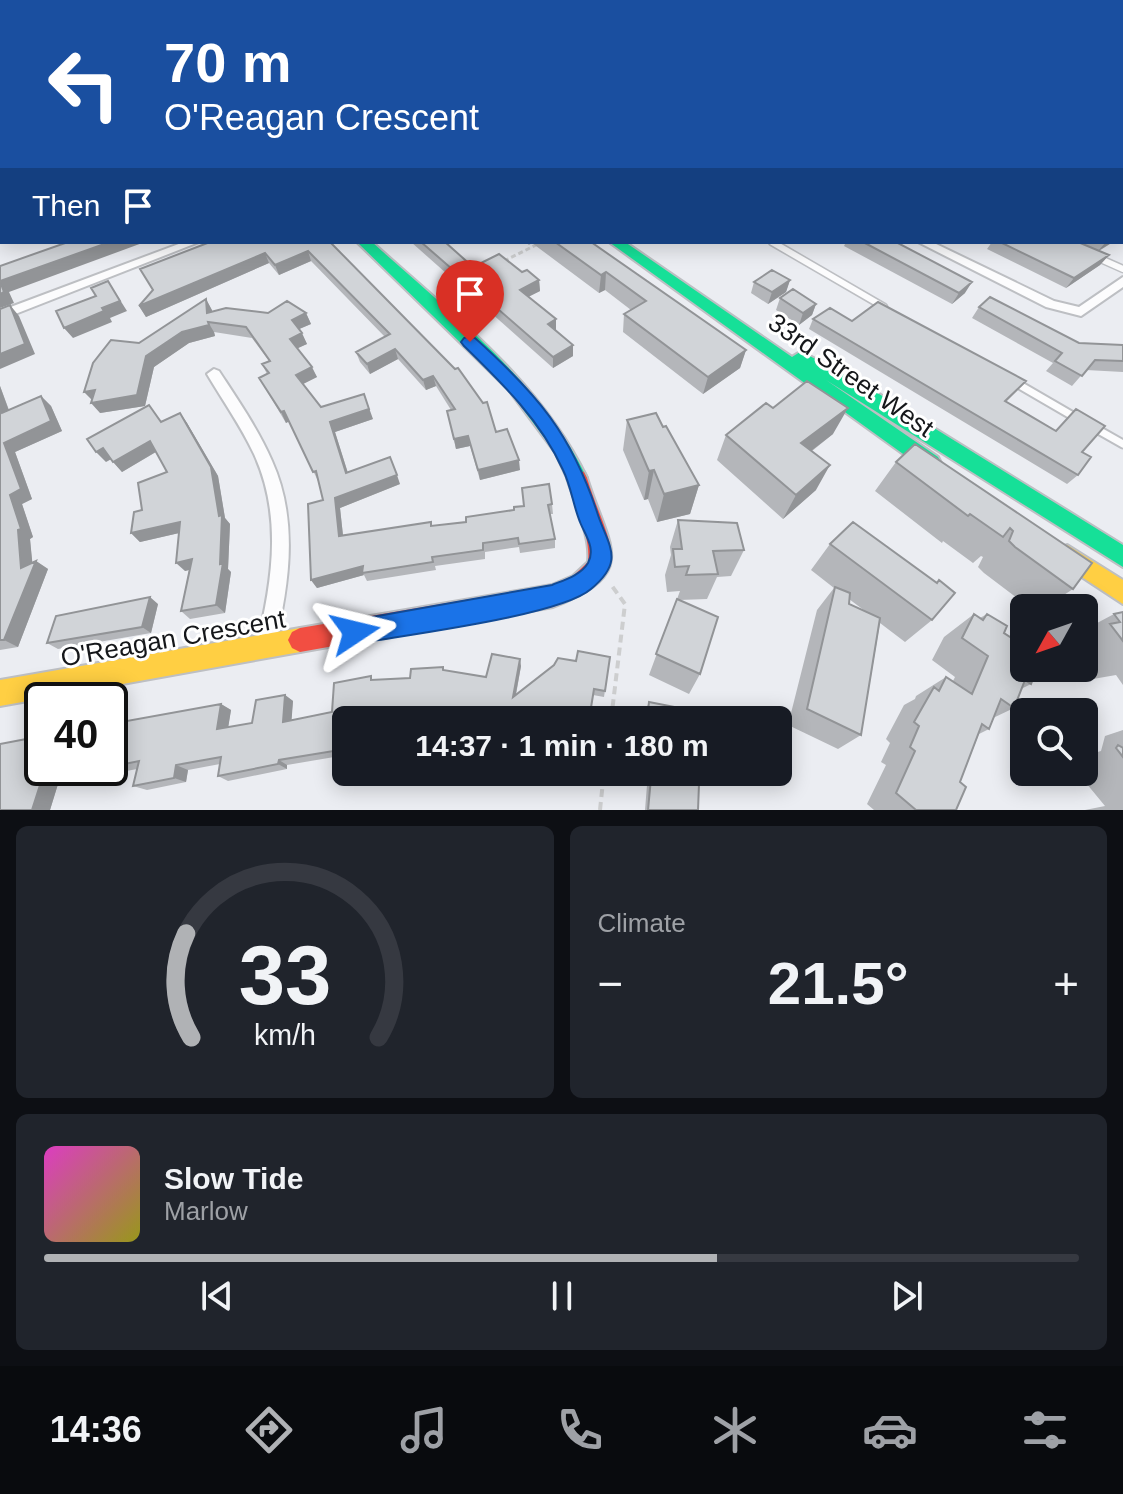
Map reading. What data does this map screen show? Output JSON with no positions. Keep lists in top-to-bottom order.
{
  "streets": {
    "street": ["33rd Street West", "O'Reagan Crescent"]
  },
  "north": "bottom left",
  "page": {
    "turn": ["70 m", "O'Reagan Crescent"],
    "then": "Then",
    "limit": "40",
    "trip": "14:37 · 1 min · 180 m",
    "tile": "Climate",
    "heat": ["−", "21.5°", "+"],
    "song": ["Slow Tide", "Marlow"],
    "tabs": "14:36",
    "gauge": ["33", "km/h"]
  }
}
